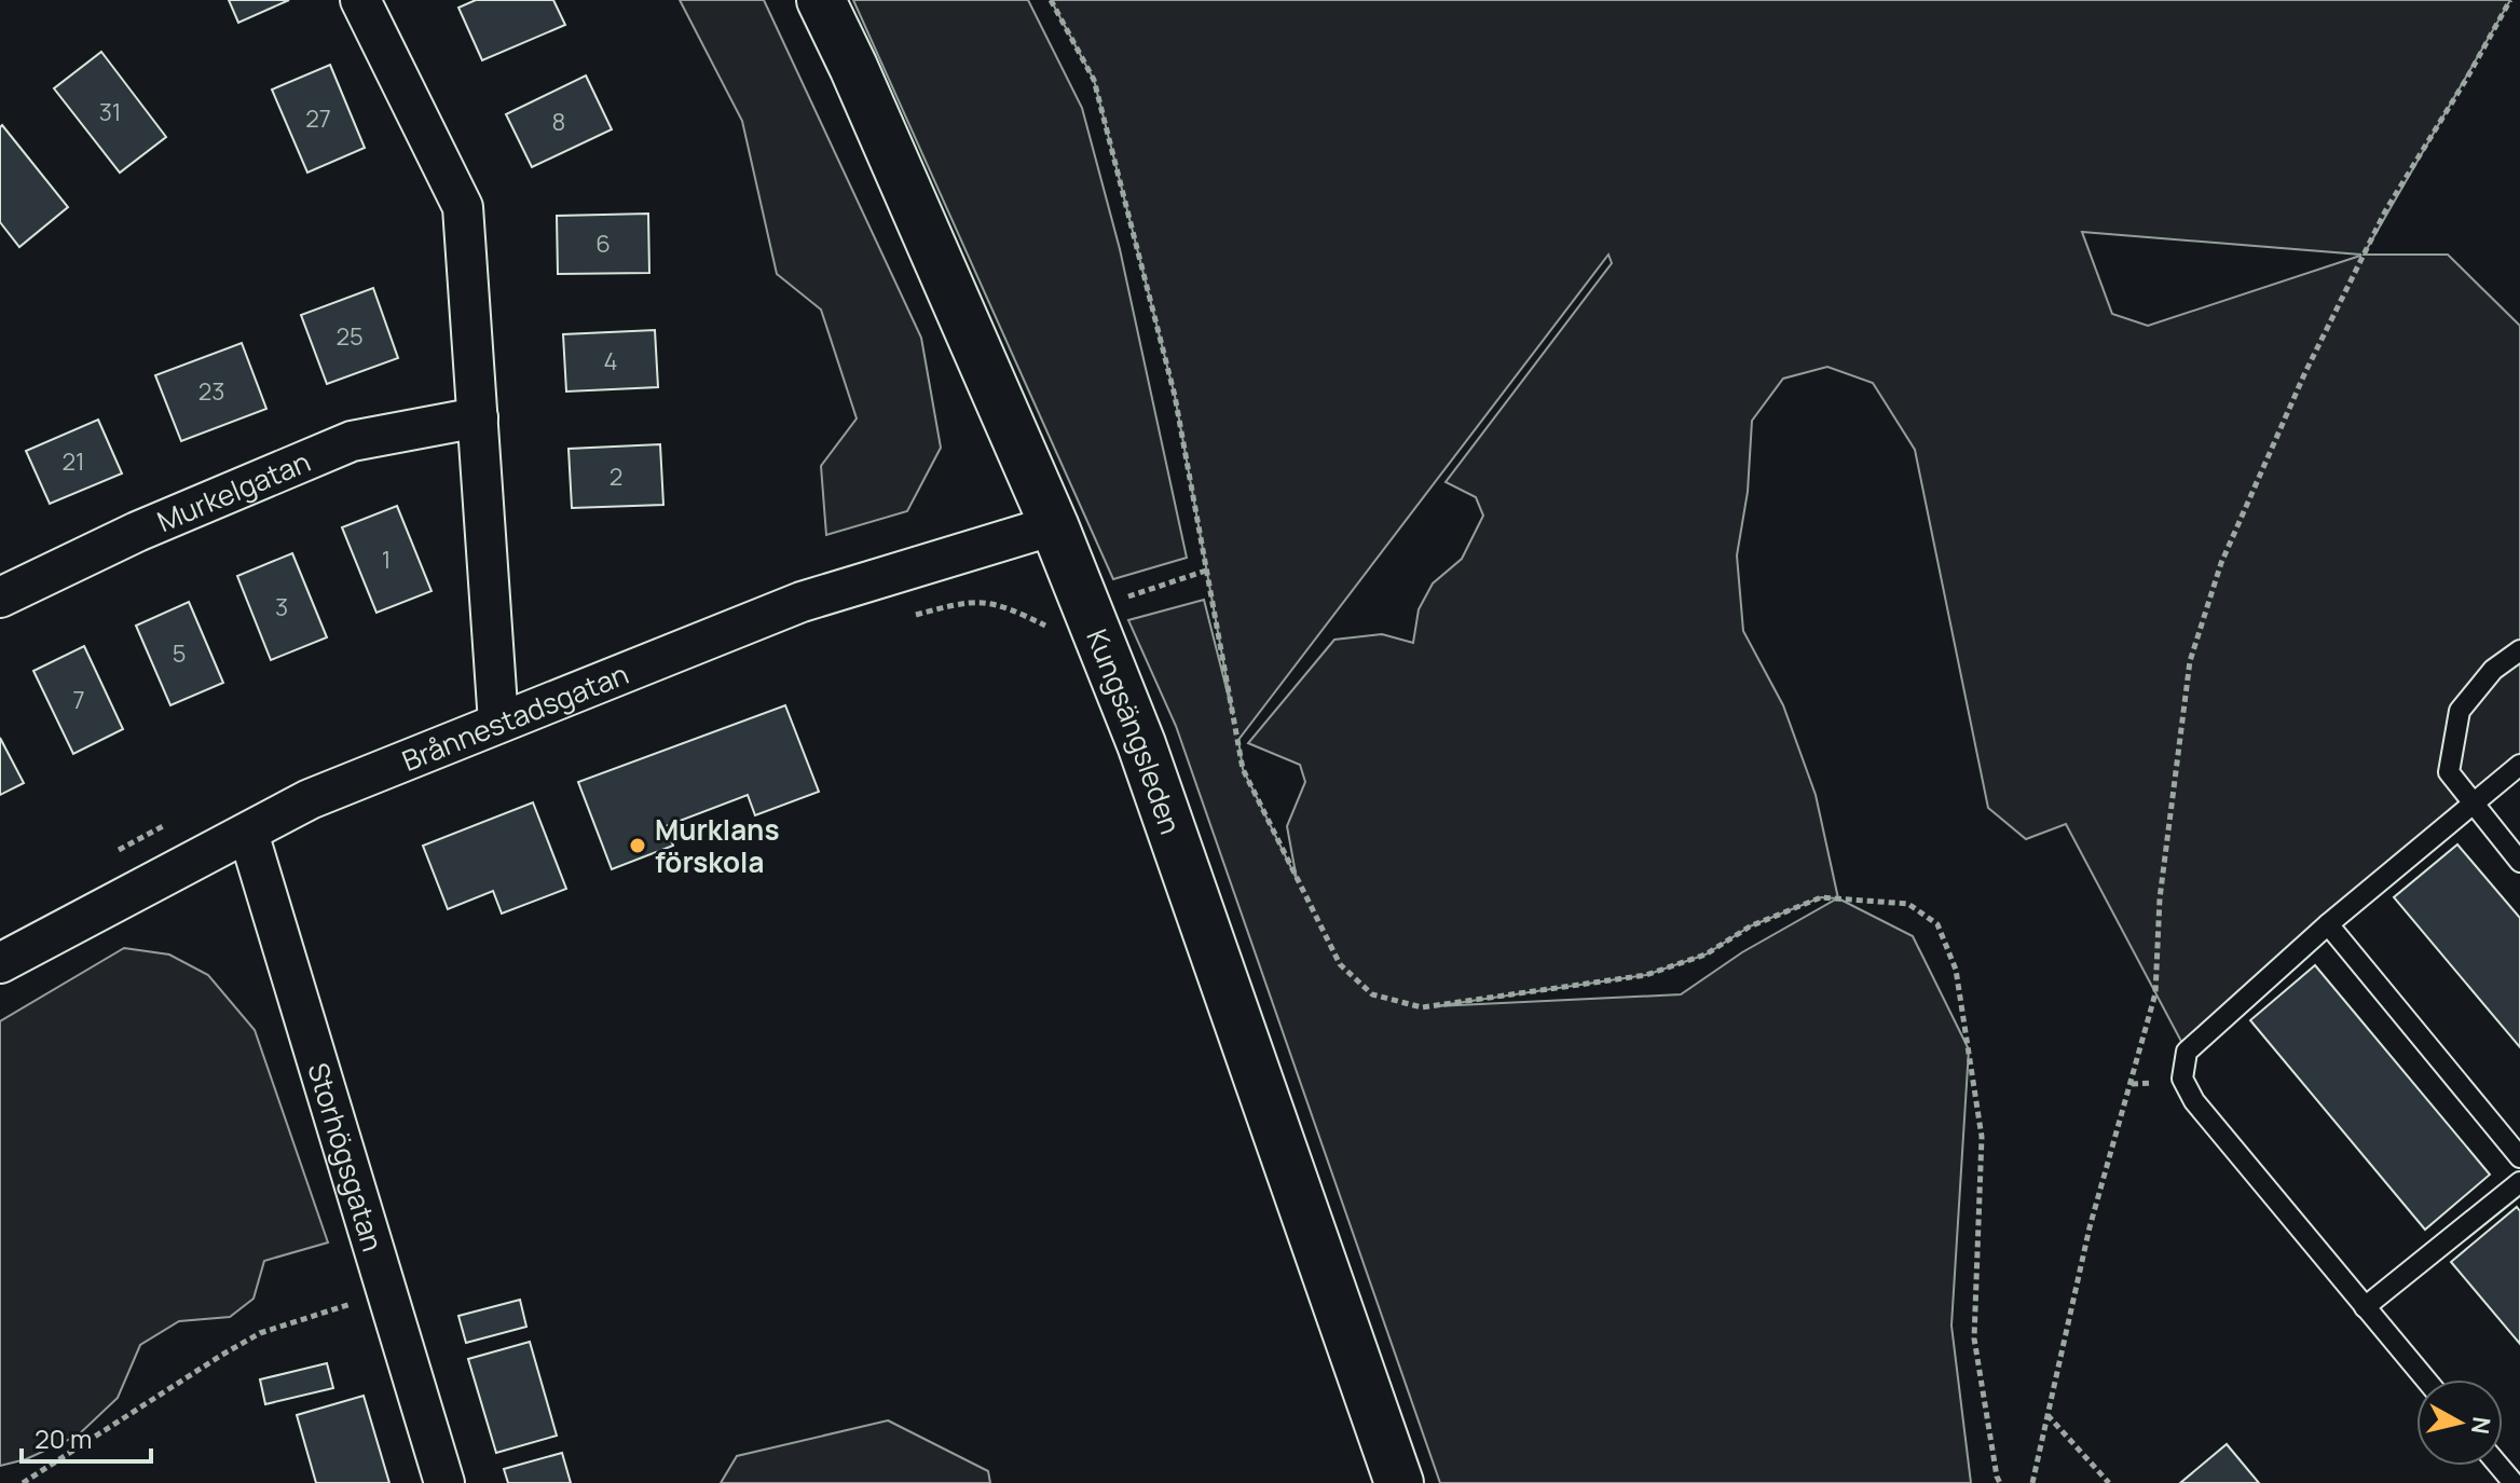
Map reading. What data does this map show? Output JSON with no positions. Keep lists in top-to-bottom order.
{
  "streets": {
    "main road": ["Kungsängsleden"],
    "street": ["Murkelgatan", "Brånnestadsgatan", "Storhögsgatan"]
  },
  "crossings": [
    ["Brånnestadsgatan", "Kungsängsleden"],
    ["Brånnestadsgatan", "Storhögsgatan"]
  ],
  "places": ["Murklans förskola"],
  "house_numbers": [
    "31",
    "27",
    "8",
    "6",
    "25",
    "4",
    "23",
    "21",
    "2",
    "1",
    "3",
    "5",
    "7"
  ],
  "scale_bar": "20 m",
  "north": "right"
}
